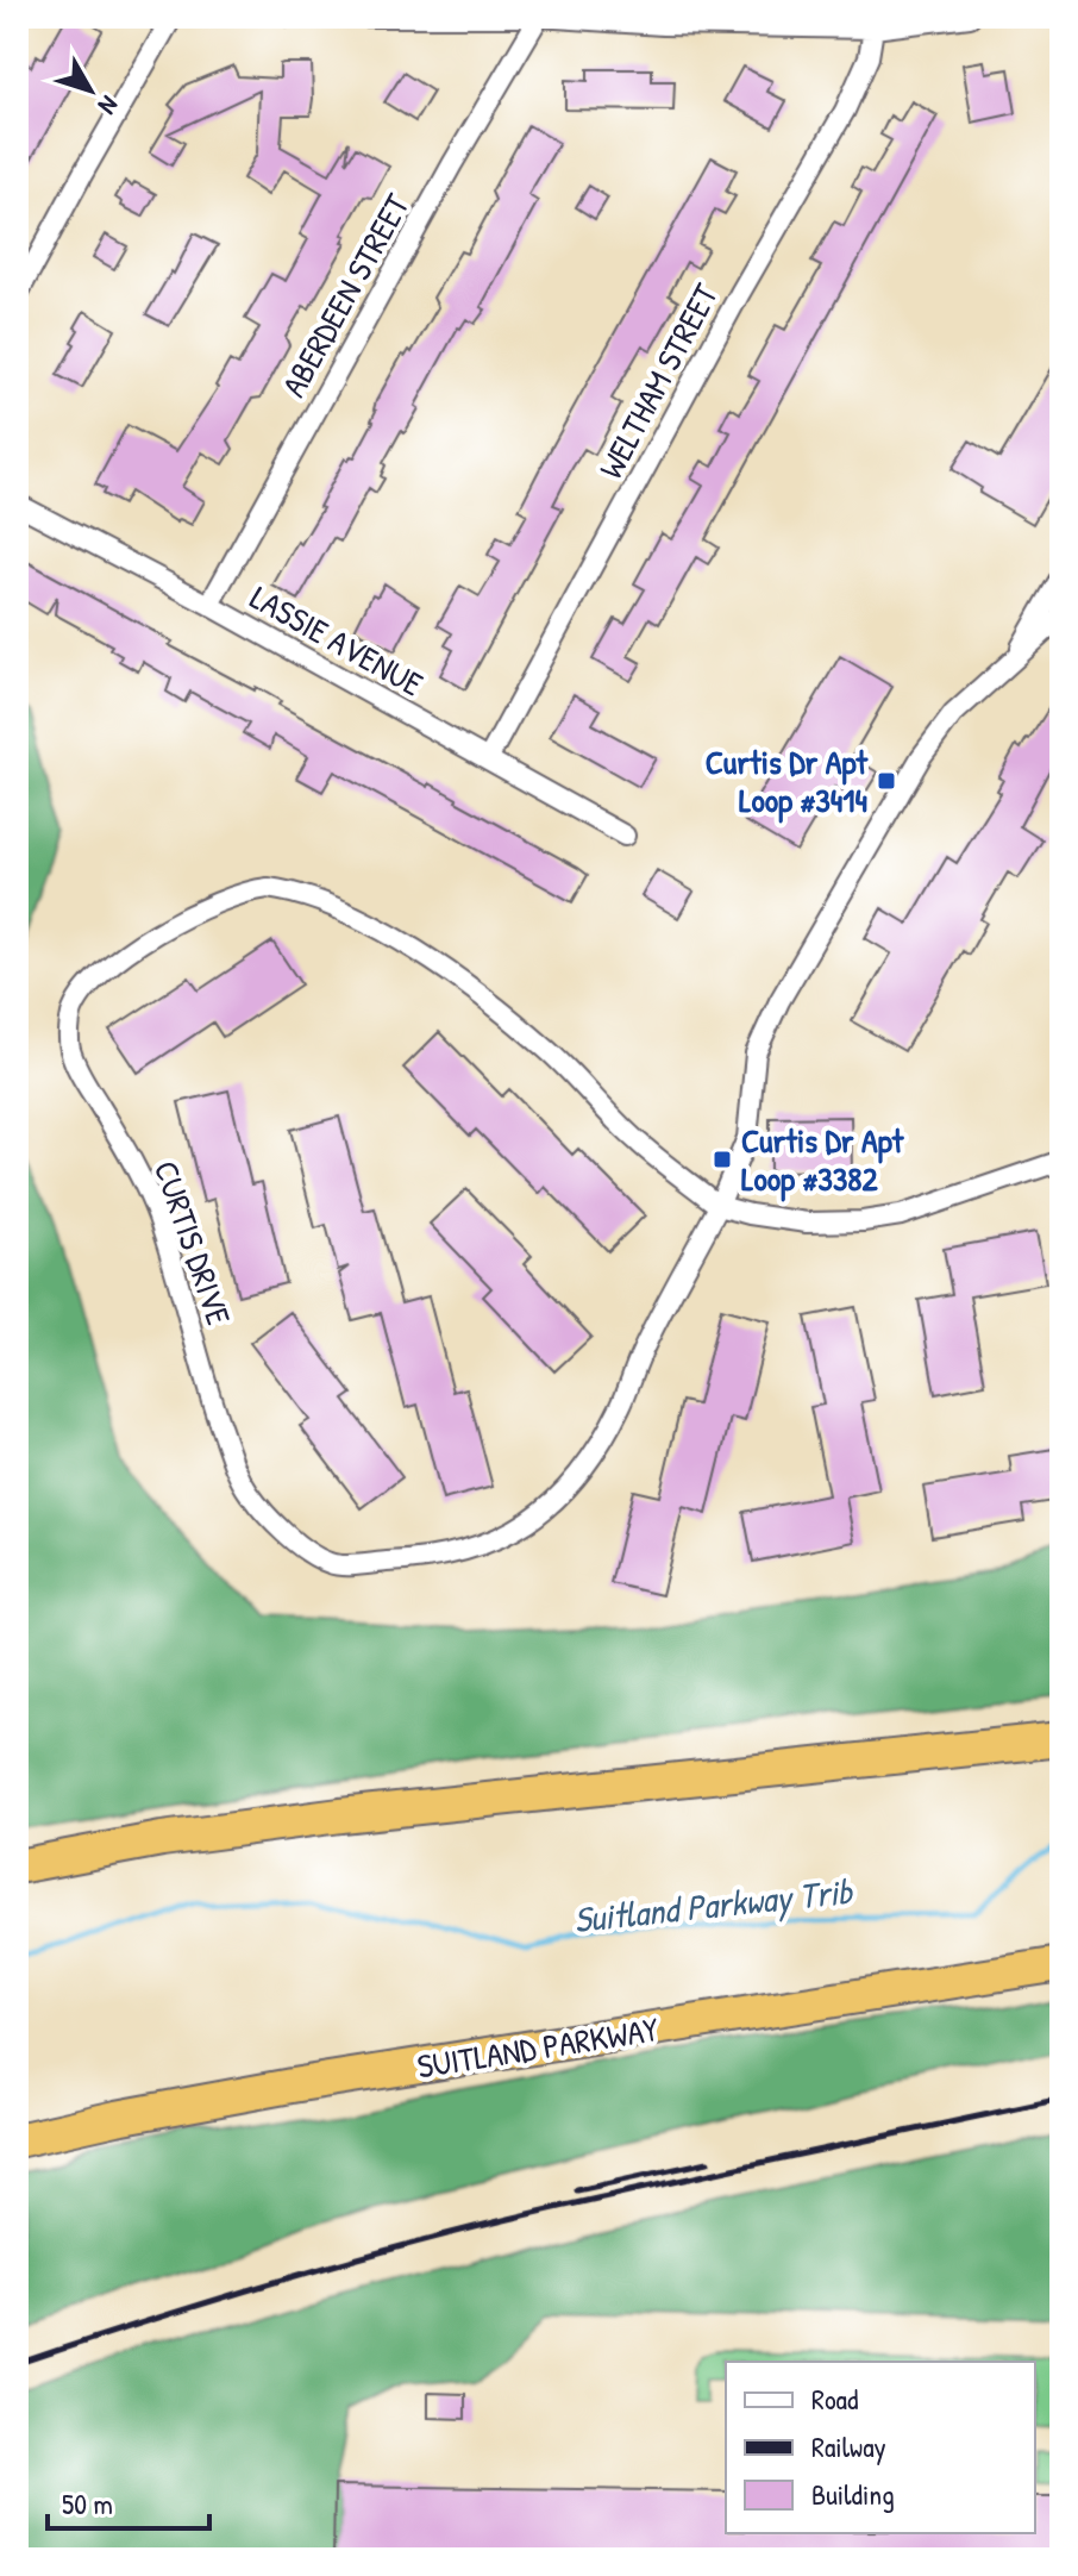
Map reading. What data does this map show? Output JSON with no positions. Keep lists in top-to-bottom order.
{
  "streets": {
    "highway": ["SUITLAND PARKWAY"],
    "street": [
      "ABERDEEN STREET",
      "WELTHAM STREET",
      "LASSIE AVENUE",
      "CURTIS DRIVE"
    ]
  },
  "crossings": [
    ["ABERDEEN STREET", "LASSIE AVENUE"],
    ["WELTHAM STREET", "LASSIE AVENUE"]
  ],
  "water": ["Suitland Parkway Trib"],
  "places": {
    "transit": ["Curtis Dr Apt Loop #3414", "Curtis Dr Apt Loop #3382"]
  },
  "legend": ["Road", "Railway", "Building"],
  "scale_bar": "50 m",
  "north": "bottom right"
}
